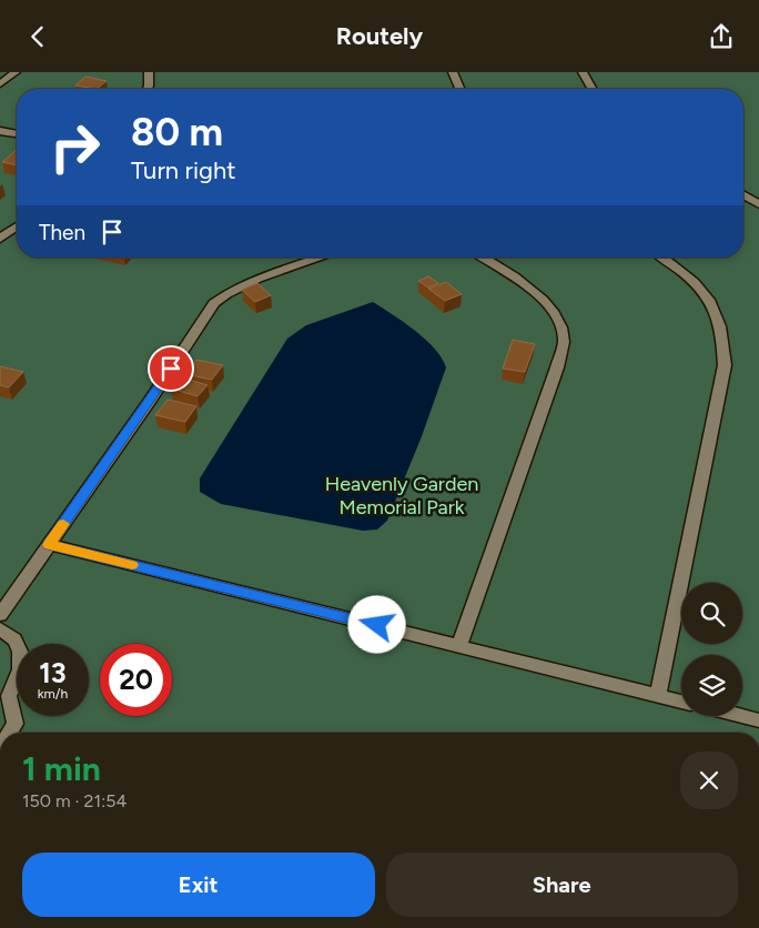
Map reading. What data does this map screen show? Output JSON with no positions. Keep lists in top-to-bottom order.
{
  "parks": ["Heavenly Garden Memorial Park"],
  "page": {
    "header": "Routely",
    "turn": ["80 m", "Turn right"],
    "then": "Then",
    "speed": "13 km/h",
    "limit": "20",
    "heading": ["1 min", "150 m · 21:54"],
    "buttons": ["Exit", "Share"]
  }
}
